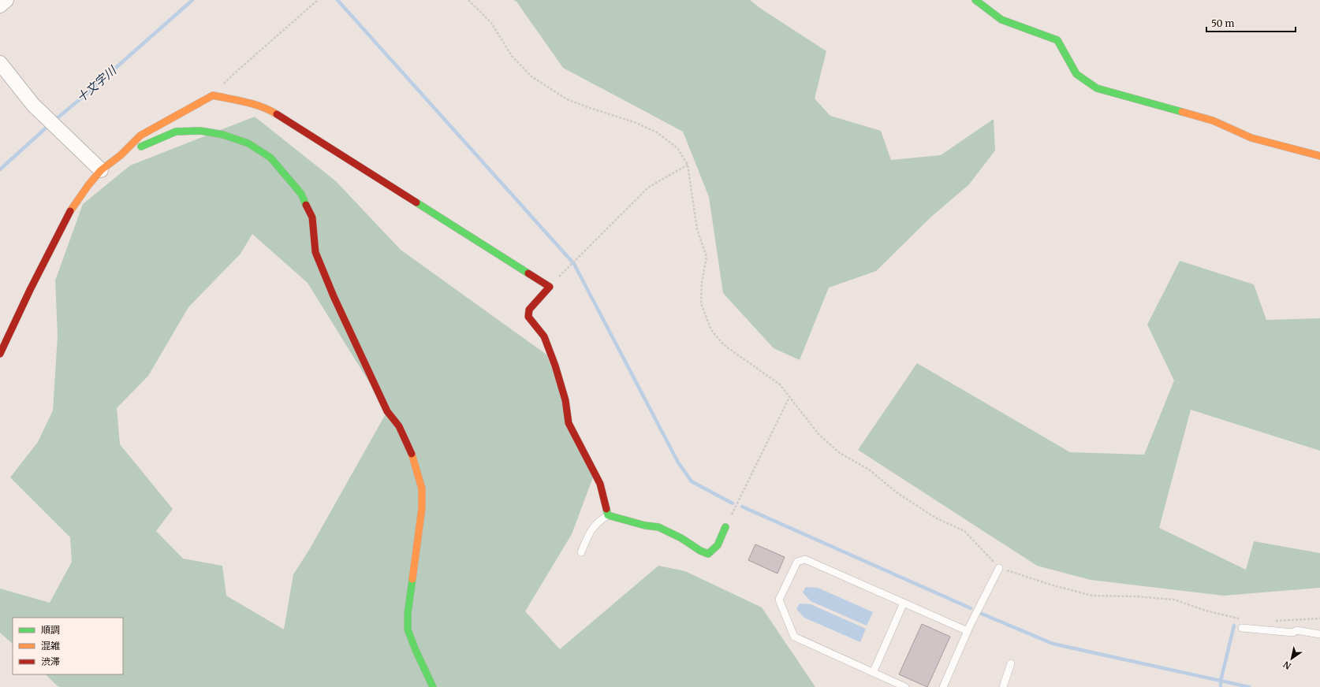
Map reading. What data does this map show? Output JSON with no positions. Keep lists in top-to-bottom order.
{
  "water": ["十文字川"],
  "legend": ["順調", "混雑", "渋滞"],
  "scale_bar": "50 m",
  "north": "bottom left"
}
